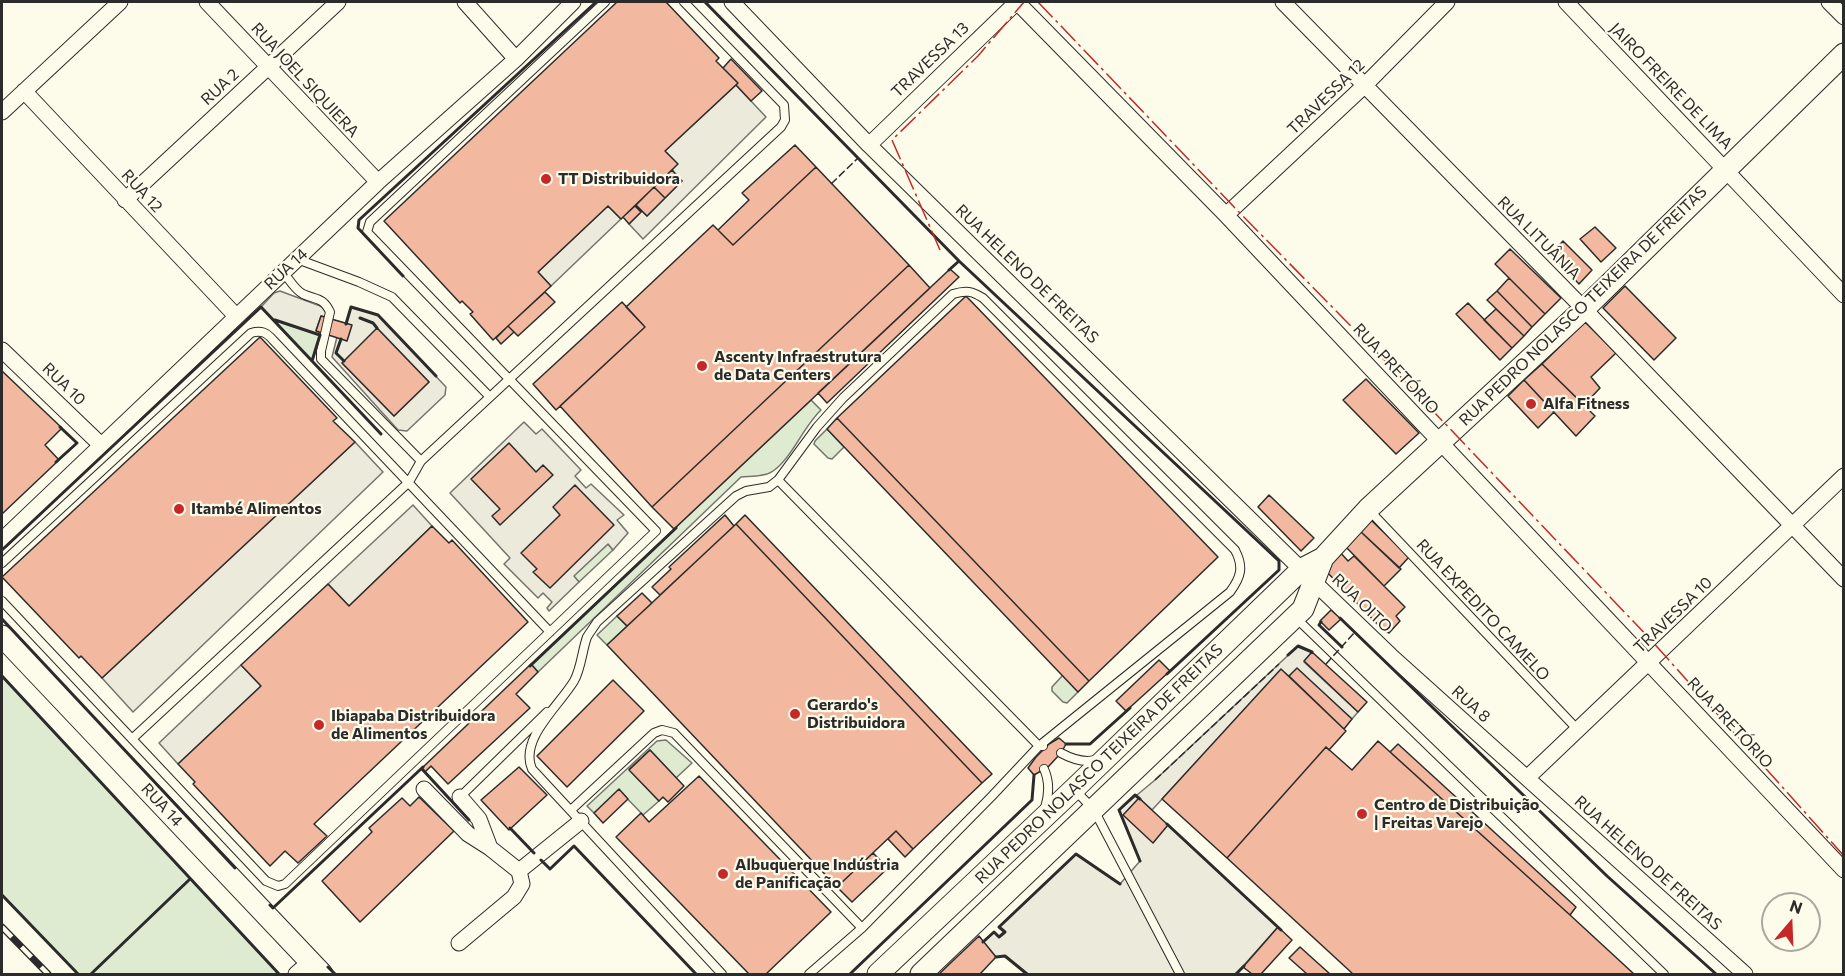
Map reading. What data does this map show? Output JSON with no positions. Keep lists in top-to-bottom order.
{
  "streets": {
    "main road": ["RUA 14", "RUA PEDRO NOLASCO TEIXEIRA DE FREITAS"],
    "street": [
      "TRAVESSA 13",
      "RUA JOEL SIQUIERA",
      "JAIRO FREIRE DE LIMA",
      "RUA 2",
      "TRAVESSA 12",
      "RUA 12",
      "RUA LITUÂNIA",
      "RUA HELENO DE FREITAS",
      "RUA PRETÓRIO",
      "RUA 10",
      "RUA OITO",
      "TRAVESSA 10",
      "RUA 8"
    ],
    "lane": ["RUA EXPEDITO CAMELO"]
  },
  "crossings": [
    ["TRAVESSA 13", "RUA HELENO DE FREITAS"],
    ["TRAVESSA 13", "RUA PRETÓRIO"],
    ["RUA JOEL SIQUIERA", "RUA 2"],
    ["RUA JOEL SIQUIERA", "RUA 14"],
    ["JAIRO FREIRE DE LIMA", "RUA PEDRO NOLASCO TEIXEIRA DE FREITAS"],
    ["RUA 2", "RUA 12"],
    ["TRAVESSA 12", "RUA LITUÂNIA"],
    ["TRAVESSA 12", "RUA PRETÓRIO"],
    ["RUA 12", "RUA 14"],
    ["RUA LITUÂNIA", "RUA PEDRO NOLASCO TEIXEIRA DE FREITAS"],
    ["RUA LITUÂNIA", "TRAVESSA 10"],
    ["RUA 14", "RUA 10"],
    ["RUA HELENO DE FREITAS", "RUA PEDRO NOLASCO TEIXEIRA DE FREITAS"],
    ["RUA HELENO DE FREITAS", "RUA OITO"],
    ["RUA HELENO DE FREITAS", "TRAVESSA 10"],
    ["RUA HELENO DE FREITAS", "RUA 8"],
    ["RUA PEDRO NOLASCO TEIXEIRA DE FREITAS", "RUA PRETÓRIO"],
    ["RUA PEDRO NOLASCO TEIXEIRA DE FREITAS", "RUA OITO"],
    ["RUA PEDRO NOLASCO TEIXEIRA DE FREITAS", "RUA EXPEDITO CAMELO"],
    ["RUA PRETÓRIO", "TRAVESSA 10"],
    ["RUA OITO", "RUA 8"],
    ["RUA EXPEDITO CAMELO", "TRAVESSA 10"],
    ["TRAVESSA 10", "RUA 8"]
  ],
  "places": [
    "TT Distribuidora",
    "Ascenty Infraestrutura de Data Centers",
    "Alfa Fitness",
    "Itambé Alimentos",
    "Gerardo's Distribuidora",
    "Ibiapaba Distribuidora de Alimentos",
    "Centro de Distribuição | Freitas Varejo",
    "Albuquerque Indústria de Panificação"
  ],
  "north": "top"
}
